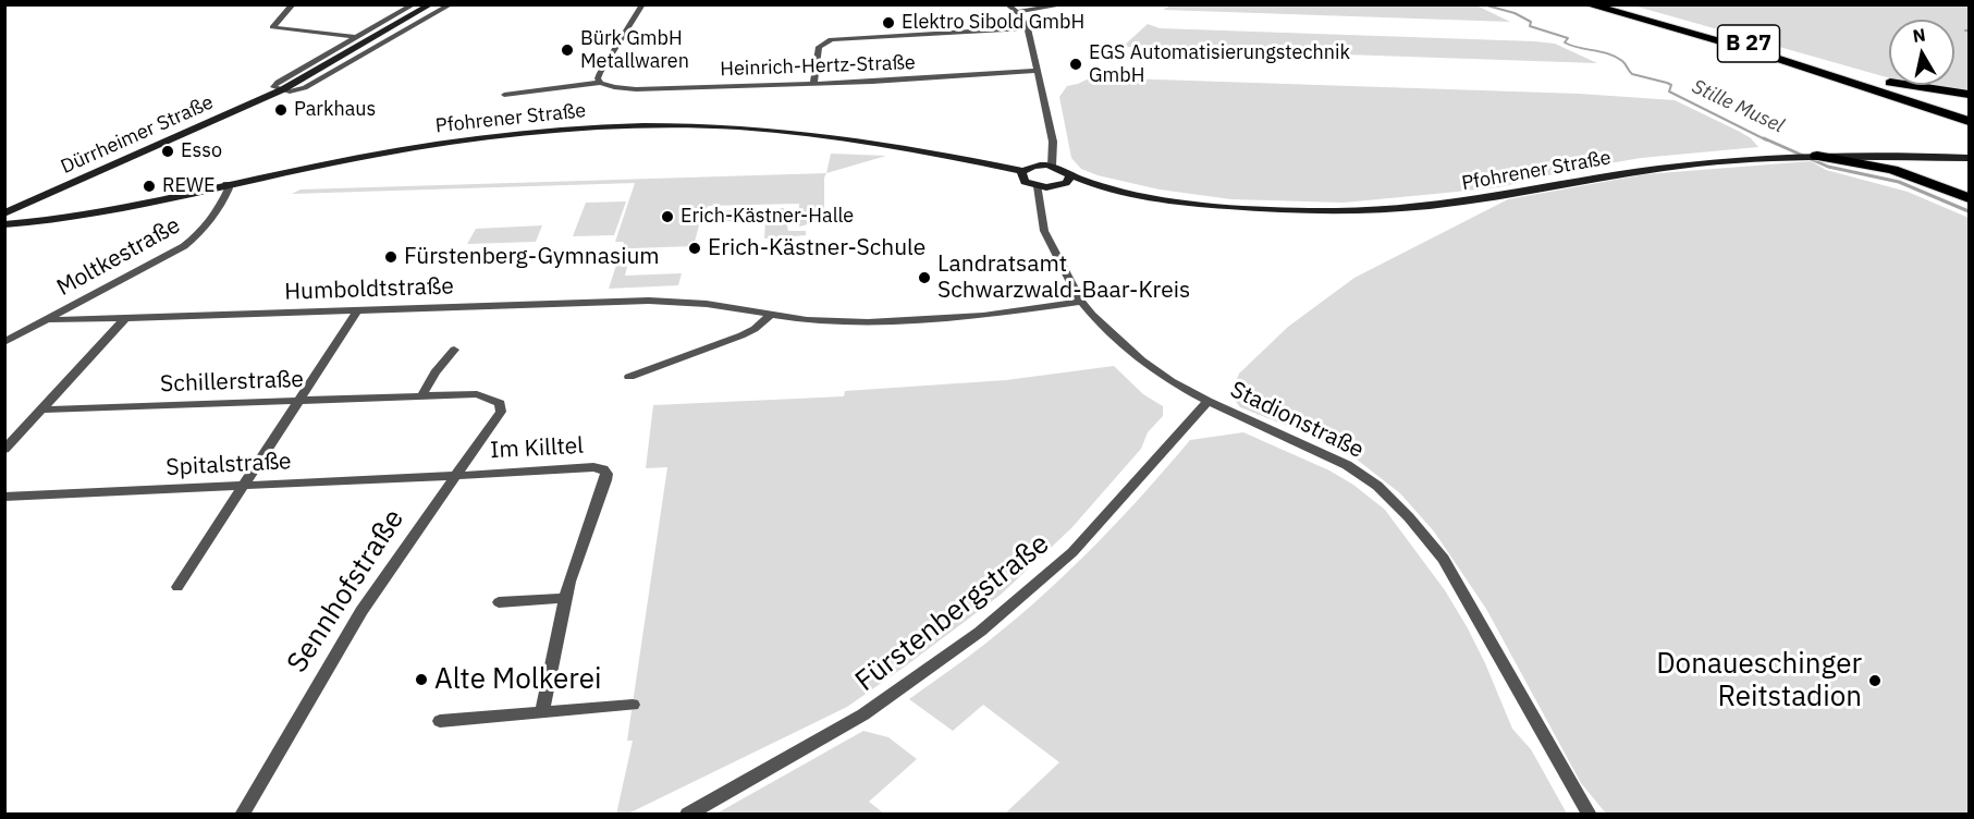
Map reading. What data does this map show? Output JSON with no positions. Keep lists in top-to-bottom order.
{
  "streets": {
    "highway": ["B 27"],
    "main road": ["Pfohrener Straße", "Dürrheimer Straße"],
    "street": [
      "Heinrich-Hertz-Straße",
      "Moltkestraße",
      "Humboldtstraße",
      "Schillerstraße",
      "Stadionstraße",
      "Im Killtel",
      "Spitalstraße",
      "Sennhofstraße",
      "Fürstenbergstraße"
    ]
  },
  "crossings": [
    ["Pfohrener Straße", "Moltkestraße"],
    ["Pfohrener Straße", "Stadionstraße"],
    ["Moltkestraße", "Humboldtstraße"],
    ["Humboldtstraße", "Stadionstraße"],
    ["Schillerstraße", "Sennhofstraße"],
    ["Stadionstraße", "Fürstenbergstraße"],
    ["Im Killtel", "Spitalstraße"],
    ["Im Killtel", "Sennhofstraße"],
    ["Spitalstraße", "Sennhofstraße"]
  ],
  "water": ["Stille Musel"],
  "places": [
    "Elektro Sibold GmbH",
    "Bürk GmbH Metallwaren",
    "EGS Automatisierungstechnik GmbH",
    "Parkhaus",
    "Esso",
    "REWE",
    "Erich-Kästner-Halle",
    "Erich-Kästner-Schule",
    "Fürstenberg-Gymnasium",
    "Landratsamt Schwarzwald-Baar-Kreis",
    "Alte Molkerei",
    "Donaueschinger Reitstadion"
  ],
  "north": "top"
}
